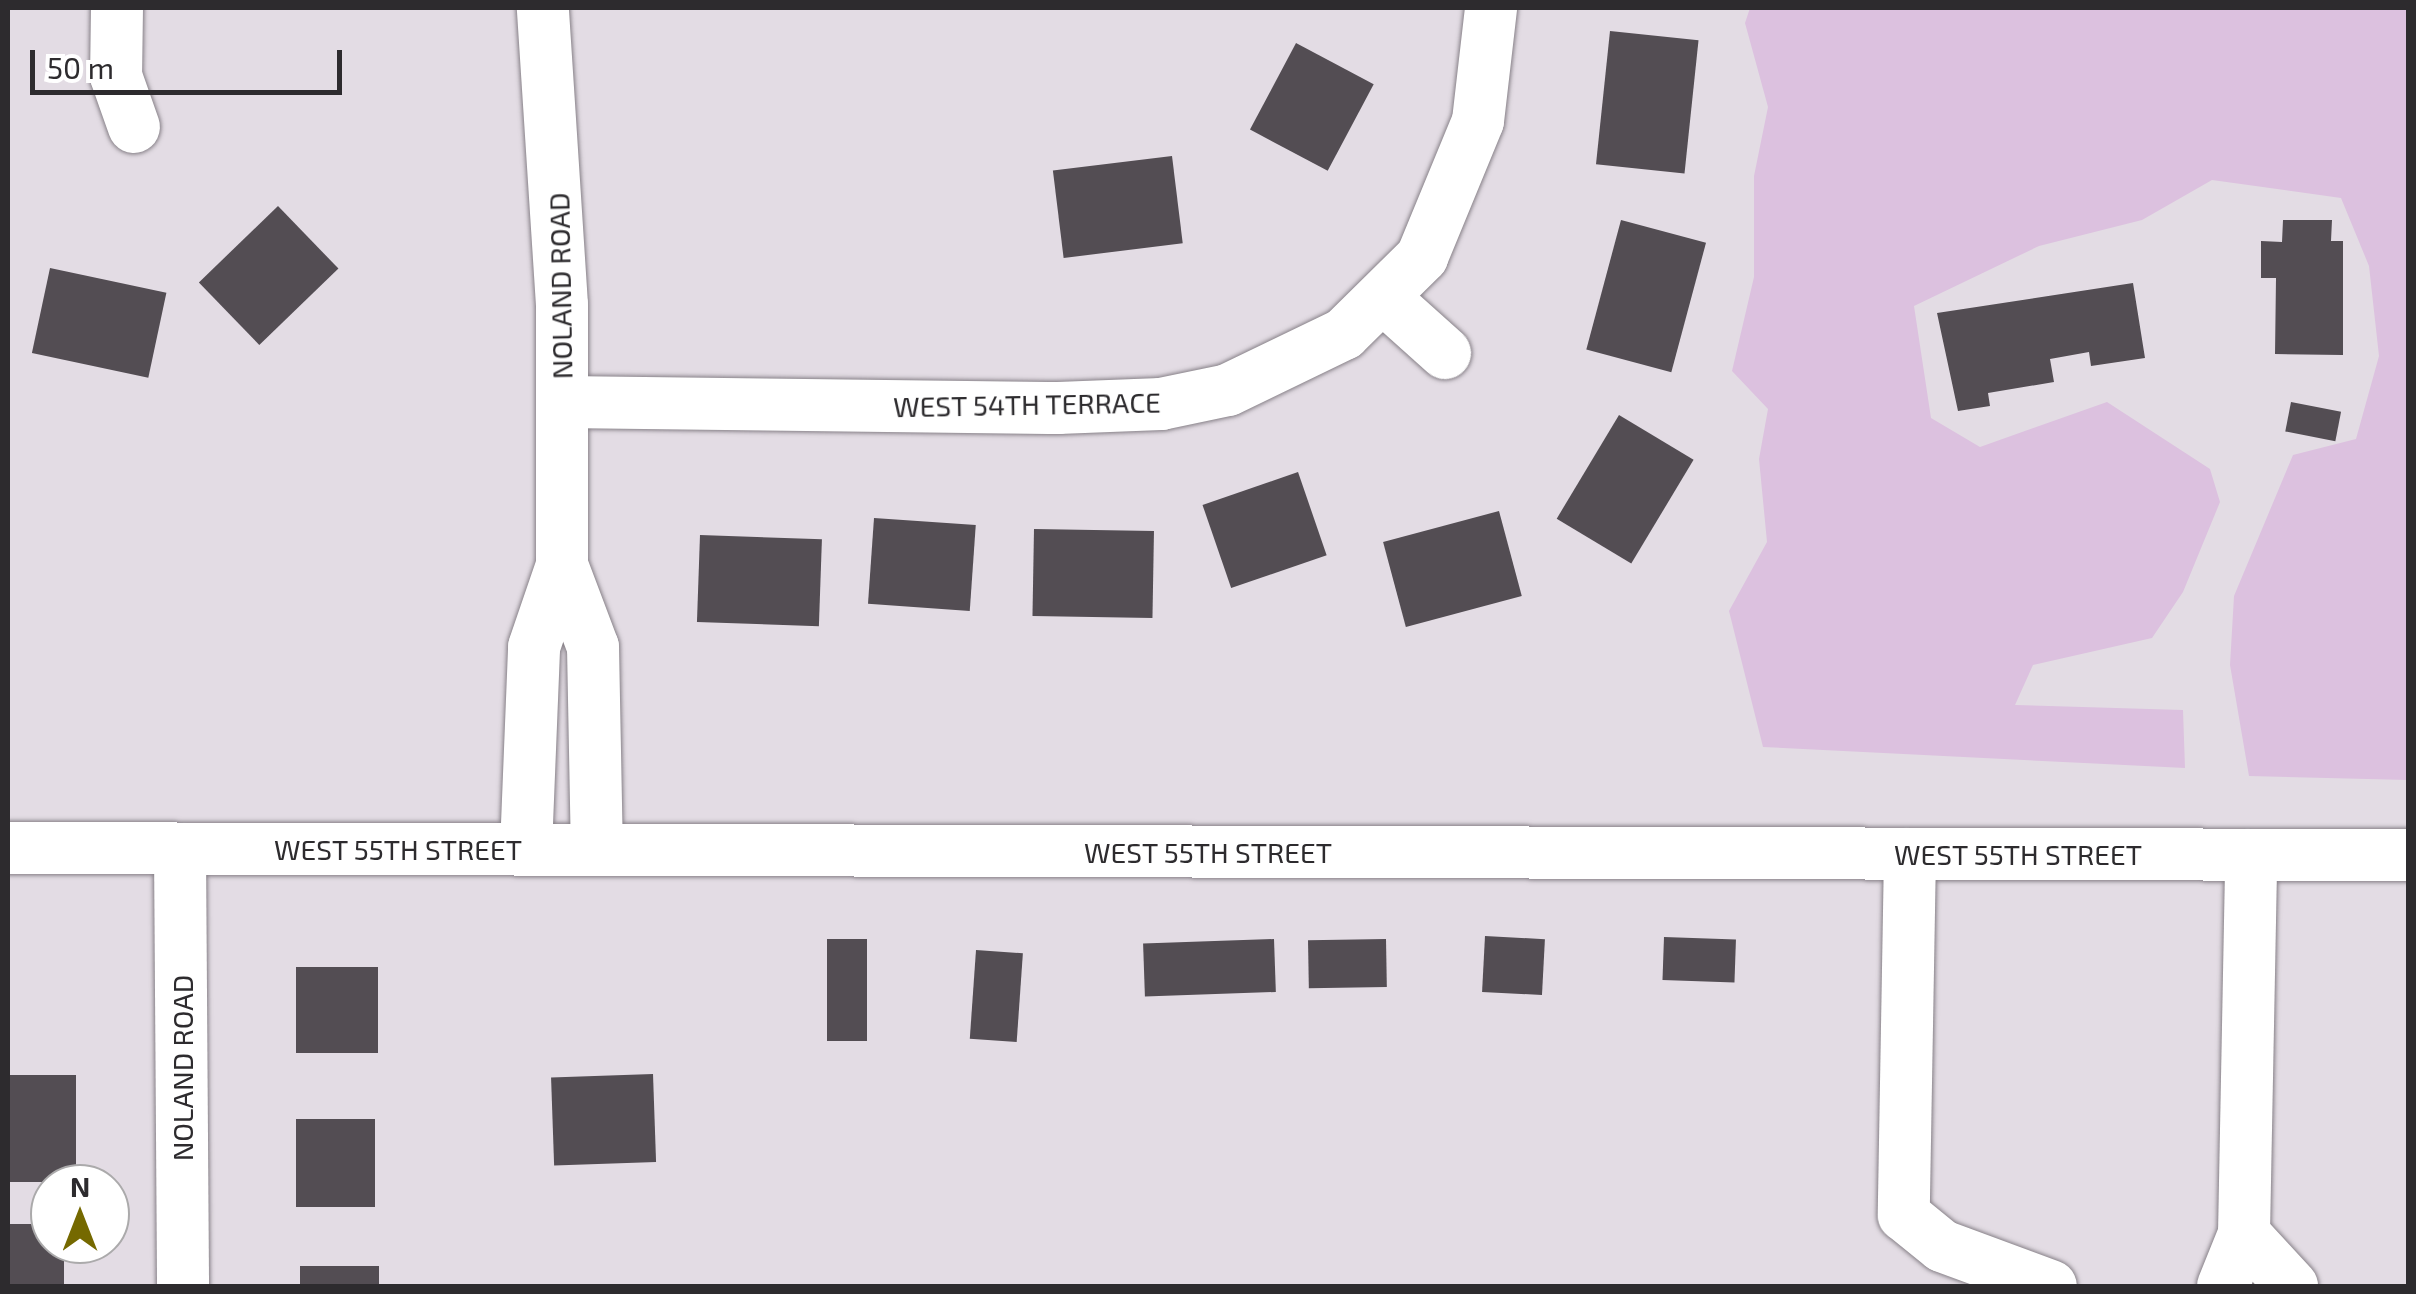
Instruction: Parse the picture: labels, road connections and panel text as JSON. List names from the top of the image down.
{
  "streets": {
    "street": ["NOLAND ROAD", "WEST 54TH TERRACE", "WEST 55TH STREET"]
  },
  "crossings": [
    ["NOLAND ROAD", "WEST 54TH TERRACE"],
    ["NOLAND ROAD", "WEST 55TH STREET"]
  ],
  "scale_bar": "50 m",
  "north": "top"
}
